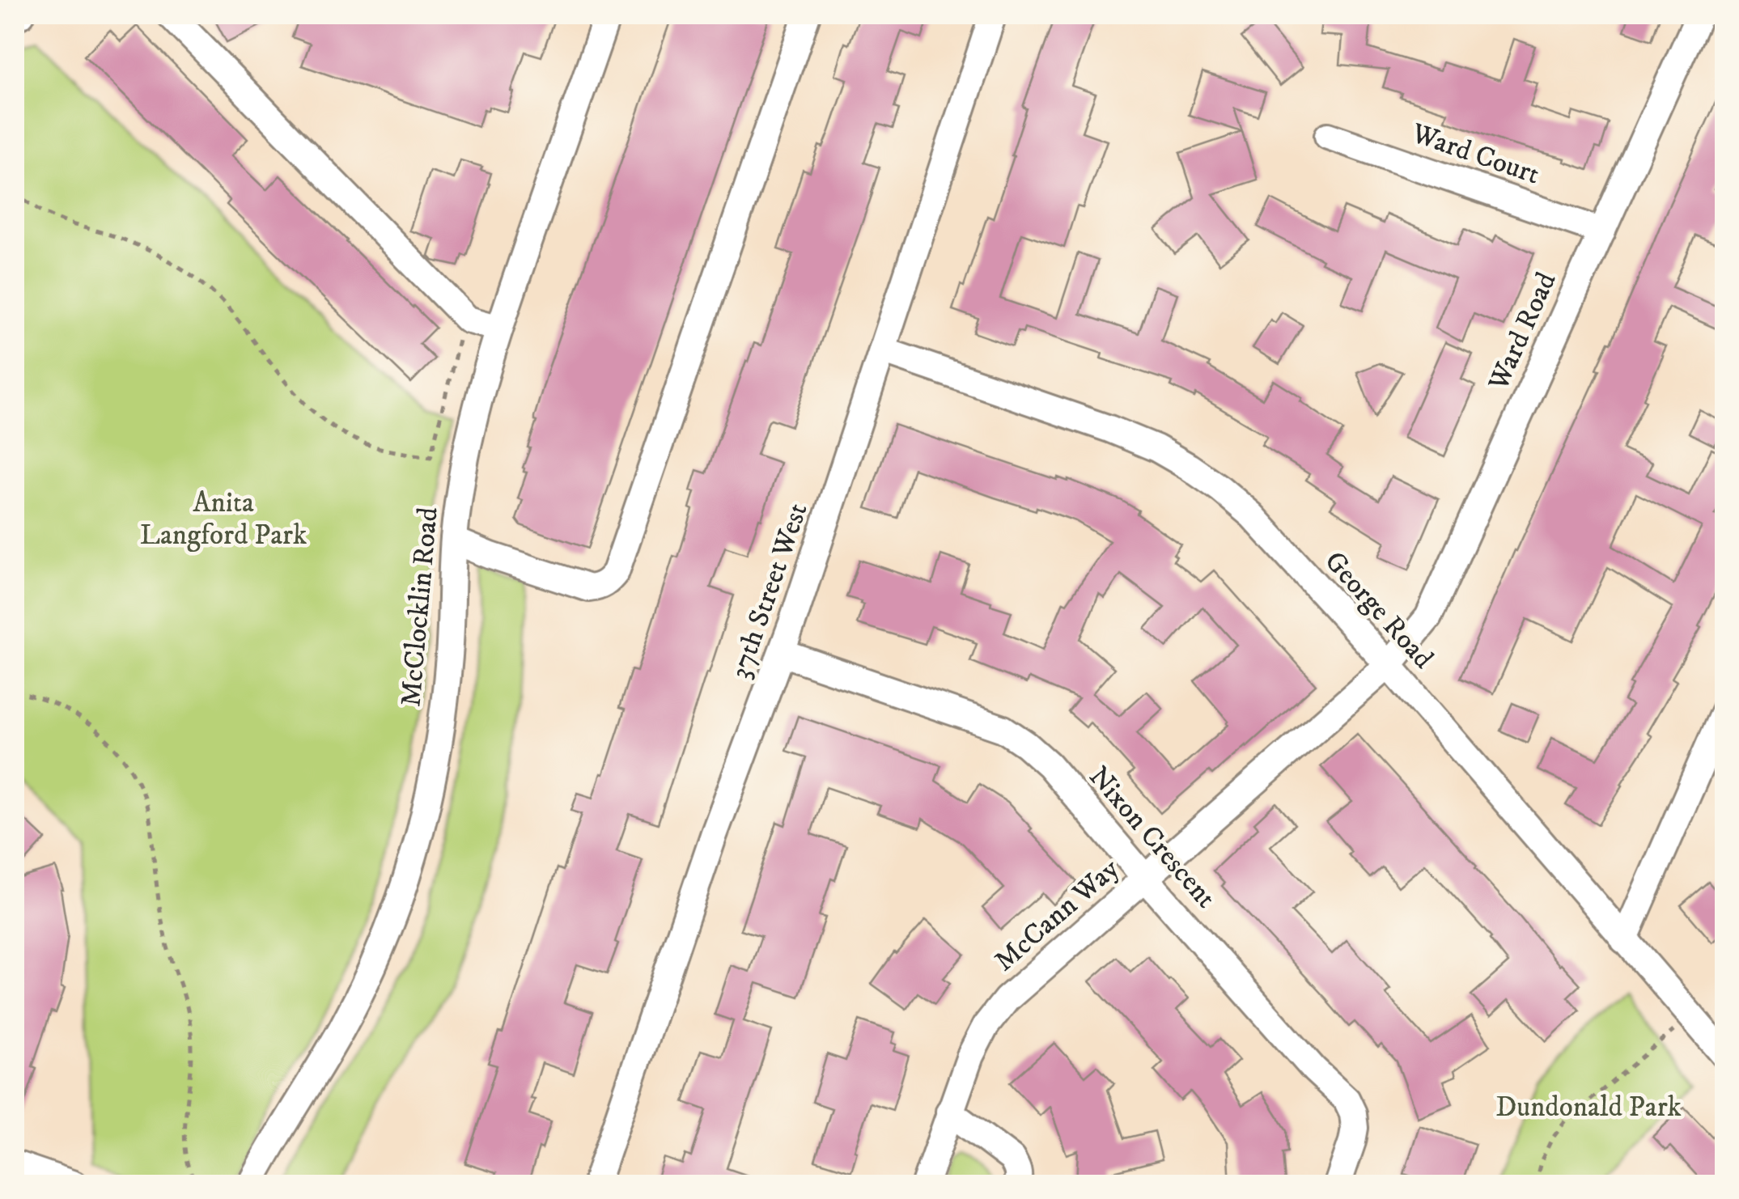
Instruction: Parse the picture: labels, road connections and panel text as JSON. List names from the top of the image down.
{
  "streets": {
    "street": [
      "Ward Court",
      "Ward Road",
      "37th Street West",
      "McClocklin Road",
      "George Road",
      "Nixon Crescent",
      "McCann Way"
    ]
  },
  "crossings": [
    ["Ward Court", "Ward Road"],
    ["Ward Road", "George Road"],
    ["Ward Road", "McCann Way"],
    ["37th Street West", "George Road"],
    ["37th Street West", "Nixon Crescent"],
    ["George Road", "McCann Way"],
    ["Nixon Crescent", "McCann Way"]
  ],
  "parks": ["Anita Langford Park", "Dundonald Park"]
}
